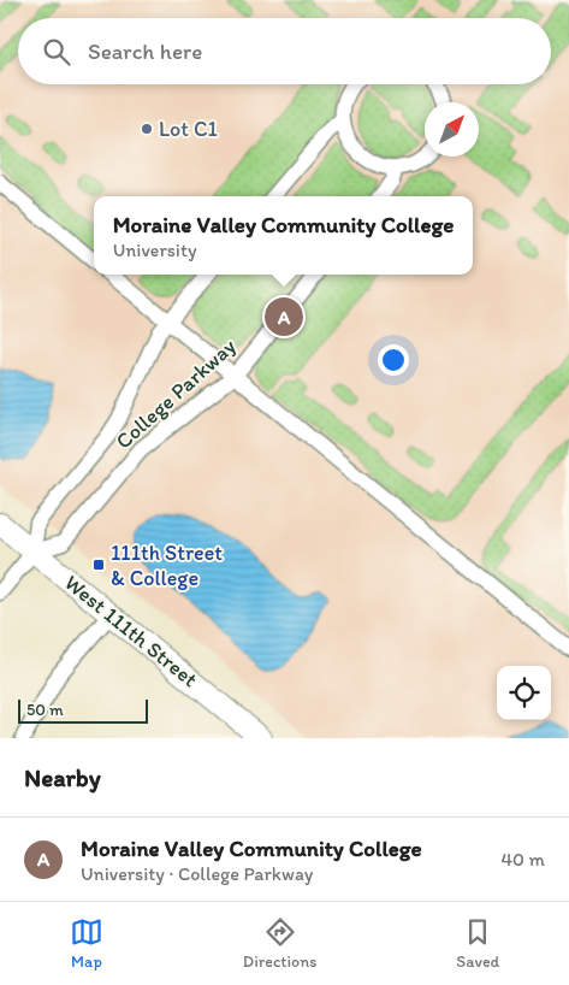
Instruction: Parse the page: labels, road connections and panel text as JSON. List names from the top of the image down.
{
  "streets": {
    "main road": ["West 111th Street"],
    "street": ["College Parkway"]
  },
  "crossings": [
    ["College Parkway", "West 111th Street"]
  ],
  "places": {
    "other": ["Lot C1"],
    "transit": ["111th Street & College"]
  },
  "scale_bar": "50 m",
  "north": "top right",
  "page": {
    "search": "Search here",
    "popup": ["Moraine Valley Community College", "University"],
    "pins": "A",
    "scale": "50 m",
    "heading": "Nearby",
    "list": [
      {
        "mark": "A",
        "name": "Moraine Valley Community College",
        "note": "University · College Parkway",
        "value": "40 m"
      }
    ],
    "nav": ["Map", "Directions", "Saved"]
  }
}
